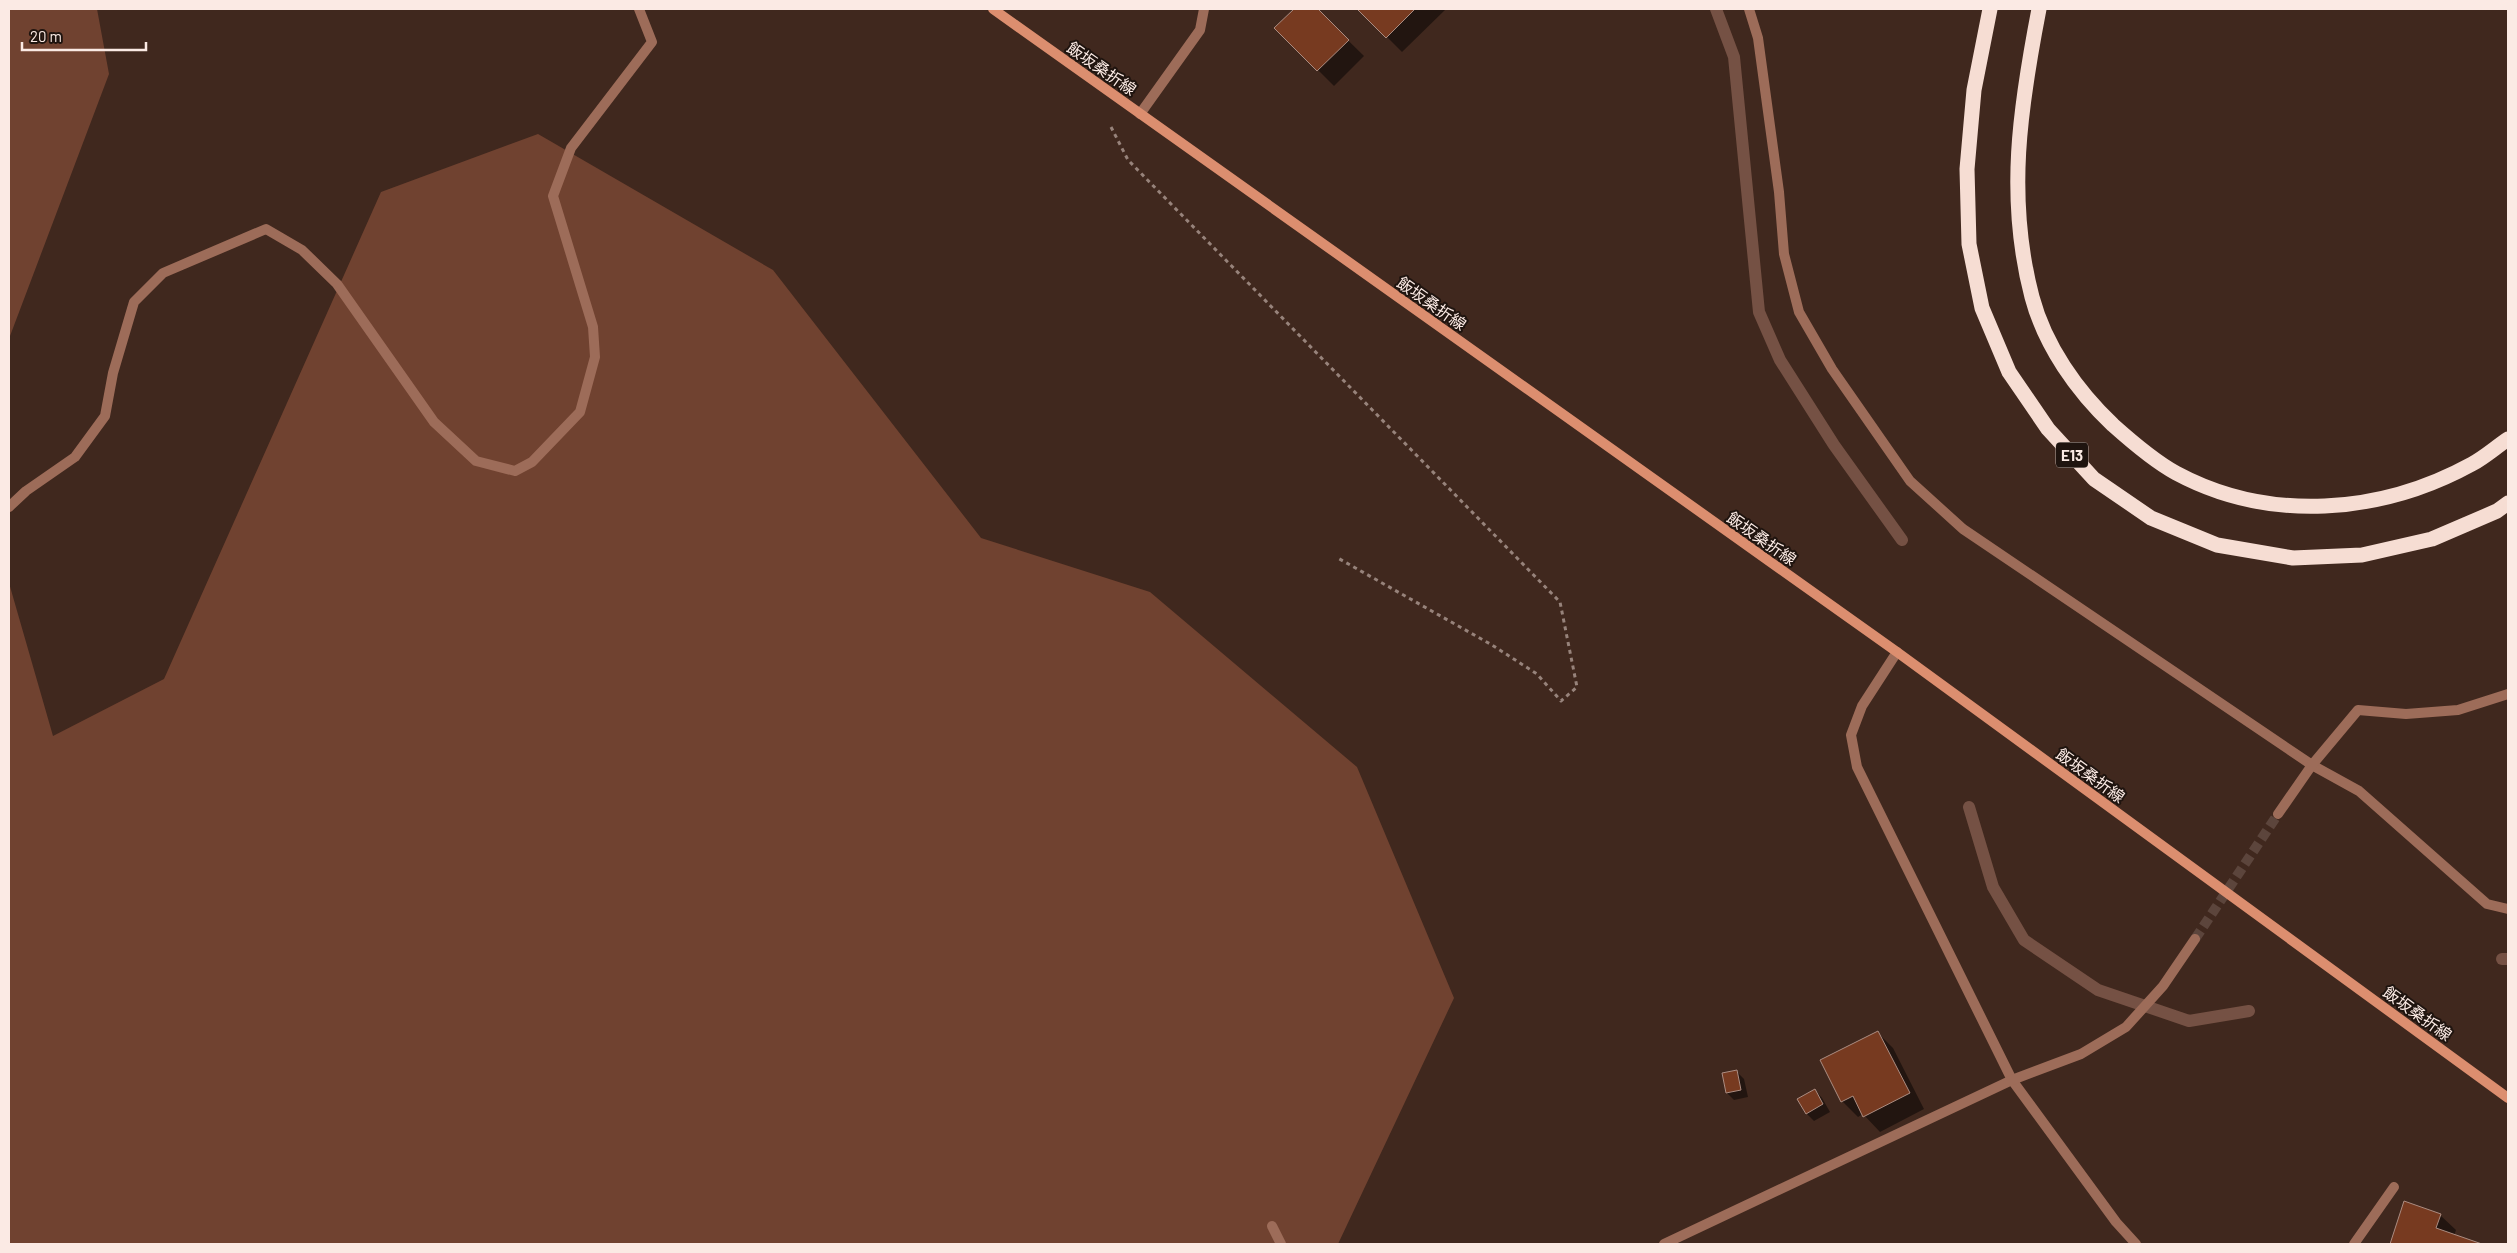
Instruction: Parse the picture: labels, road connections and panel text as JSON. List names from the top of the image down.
{
  "streets": {
    "highway": ["E13"],
    "main road": ["飯坂桑折線"]
  },
  "scale_bar": "20 m"
}
